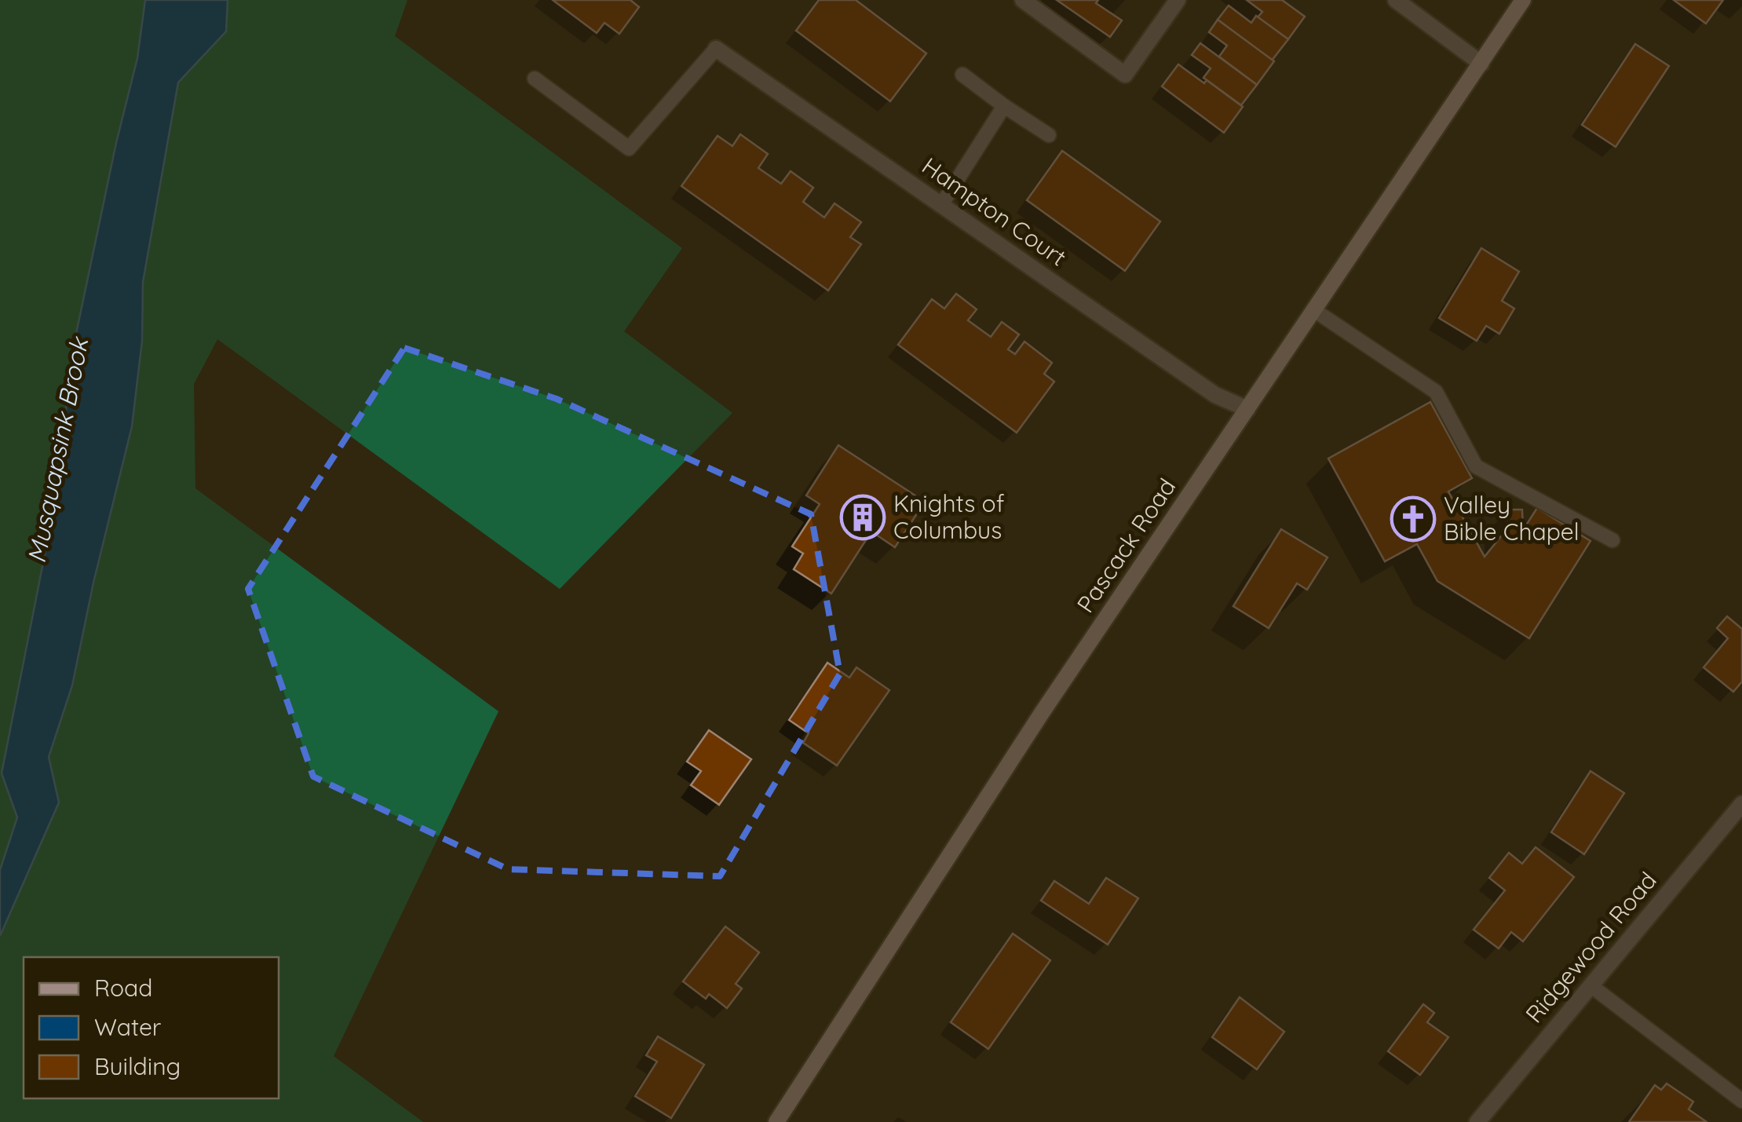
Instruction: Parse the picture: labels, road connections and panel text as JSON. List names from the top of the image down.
{
  "streets": {
    "main road": ["Pascack Road"],
    "street": ["Hampton Court", "Ridgewood Road"]
  },
  "crossings": [
    ["Hampton Court", "Pascack Road"]
  ],
  "water": ["Musquapsink Brook"],
  "places": {
    "building": ["Knights of Columbus"],
    "church": ["Valley Bible Chapel"]
  },
  "legend": ["Road", "Water", "Building"]
}
